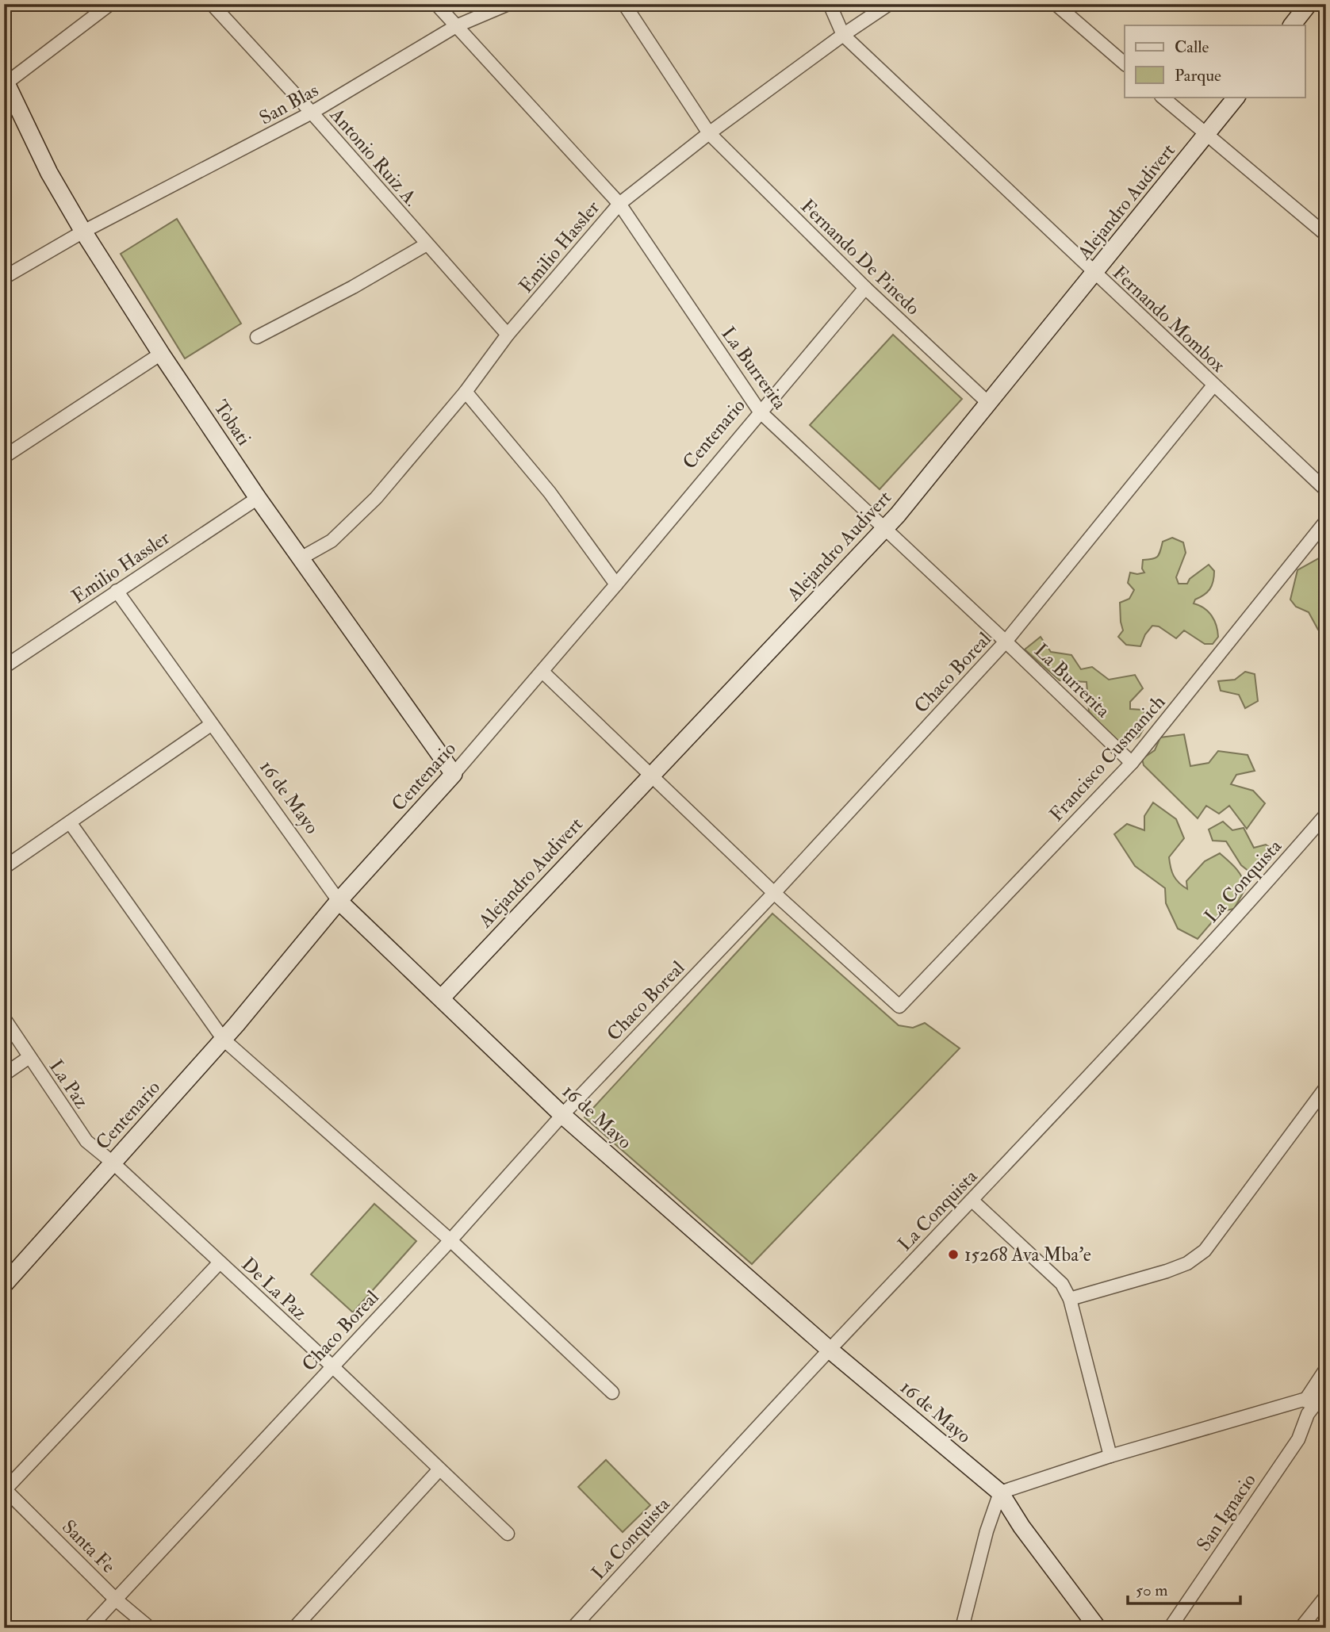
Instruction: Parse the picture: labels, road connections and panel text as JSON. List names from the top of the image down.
{
  "streets": {
    "street": [
      "San Blas",
      "Antonio Ruiz A.",
      "Alejandro Audivert",
      "Emilio Hassler",
      "Fernando De Pinedo",
      "Fernando Mombox",
      "La Burrerita",
      "Tobati",
      "Centenario",
      "Chaco Boreal",
      "Francisco Cusmanich",
      "16 de Mayo",
      "La Conquista",
      "La Paz",
      "De La Paz",
      "San Ignacio",
      "Santa Fe"
    ]
  },
  "crossings": [
    ["San Blas", "Antonio Ruiz A."],
    ["San Blas", "La Burrerita"],
    ["San Blas", "Tobati"],
    ["Antonio Ruiz A.", "Emilio Hassler"],
    ["Alejandro Audivert", "Fernando De Pinedo"],
    ["Alejandro Audivert", "Fernando Mombox"],
    ["Alejandro Audivert", "La Burrerita"],
    ["Alejandro Audivert", "16 de Mayo"],
    ["Emilio Hassler", "Fernando De Pinedo"],
    ["Emilio Hassler", "Fernando Mombox"],
    ["Emilio Hassler", "La Burrerita"],
    ["Emilio Hassler", "Tobati"],
    ["Emilio Hassler", "16 de Mayo"],
    ["Fernando De Pinedo", "Centenario"],
    ["Fernando Mombox", "Chaco Boreal"],
    ["La Burrerita", "Centenario"],
    ["La Burrerita", "Chaco Boreal"],
    ["La Burrerita", "Francisco Cusmanich"],
    ["Tobati", "Centenario"],
    ["Centenario", "16 de Mayo"],
    ["Centenario", "La Paz"],
    ["Centenario", "De La Paz"],
    ["Chaco Boreal", "Francisco Cusmanich"],
    ["Chaco Boreal", "16 de Mayo"],
    ["Chaco Boreal", "De La Paz"],
    ["Chaco Boreal", "Santa Fe"],
    ["16 de Mayo", "La Conquista"],
    ["La Paz", "De La Paz"]
  ],
  "places": ["15268 Ava Mba'e"],
  "legend": ["Calle", "Parque"],
  "scale_bar": "50 m"
}
